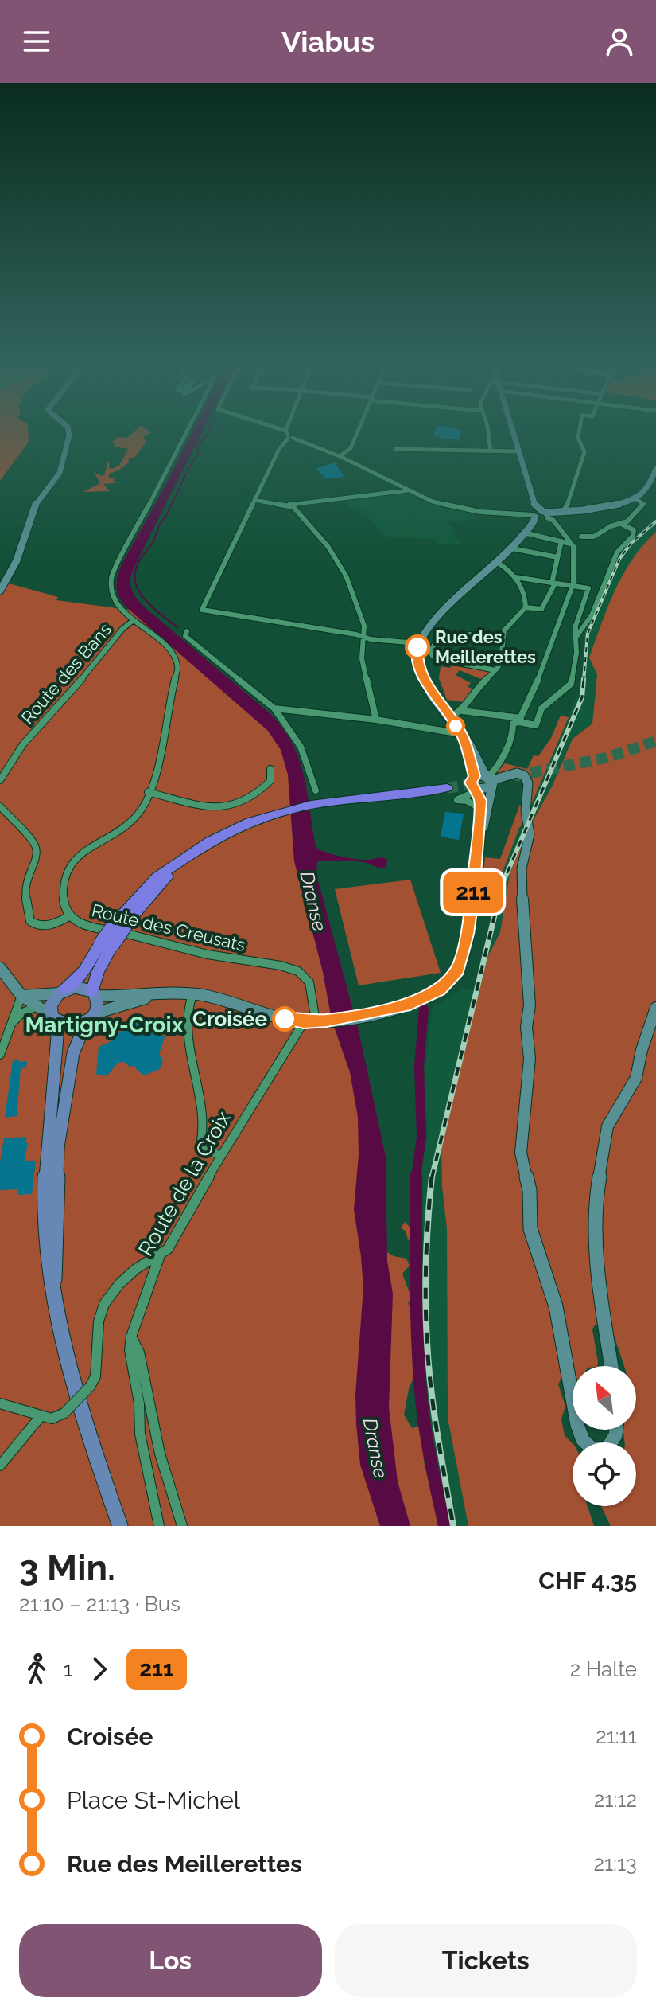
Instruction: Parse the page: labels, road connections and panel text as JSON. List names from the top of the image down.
{
  "streets": {
    "street": ["Route des Bans", "Route des Creusats", "Route de la Croix"]
  },
  "crossings": [
    ["Route des Bans", "Route des Creusats"]
  ],
  "districts": ["Martigny-Croix"],
  "water": ["Dranse"],
  "places": ["Rue des Meillerettes", "Croisée"],
  "lines": ["bus line 211"],
  "north": "top left",
  "page": {
    "header": "Viabus",
    "on_map": "211",
    "heading": ["3 Min.", "21:10 – 21:13 · Bus", "CHF 4.35"],
    "legs": ["1", "211", "2 Halte"],
    "list": [
      {
        "name": "Croisée",
        "value": "21:11"
      },
      {
        "name": "Place St-Michel",
        "value": "21:12"
      },
      {
        "name": "Rue des Meillerettes",
        "value": "21:13"
      }
    ],
    "buttons": ["Los", "Tickets"]
  }
}
